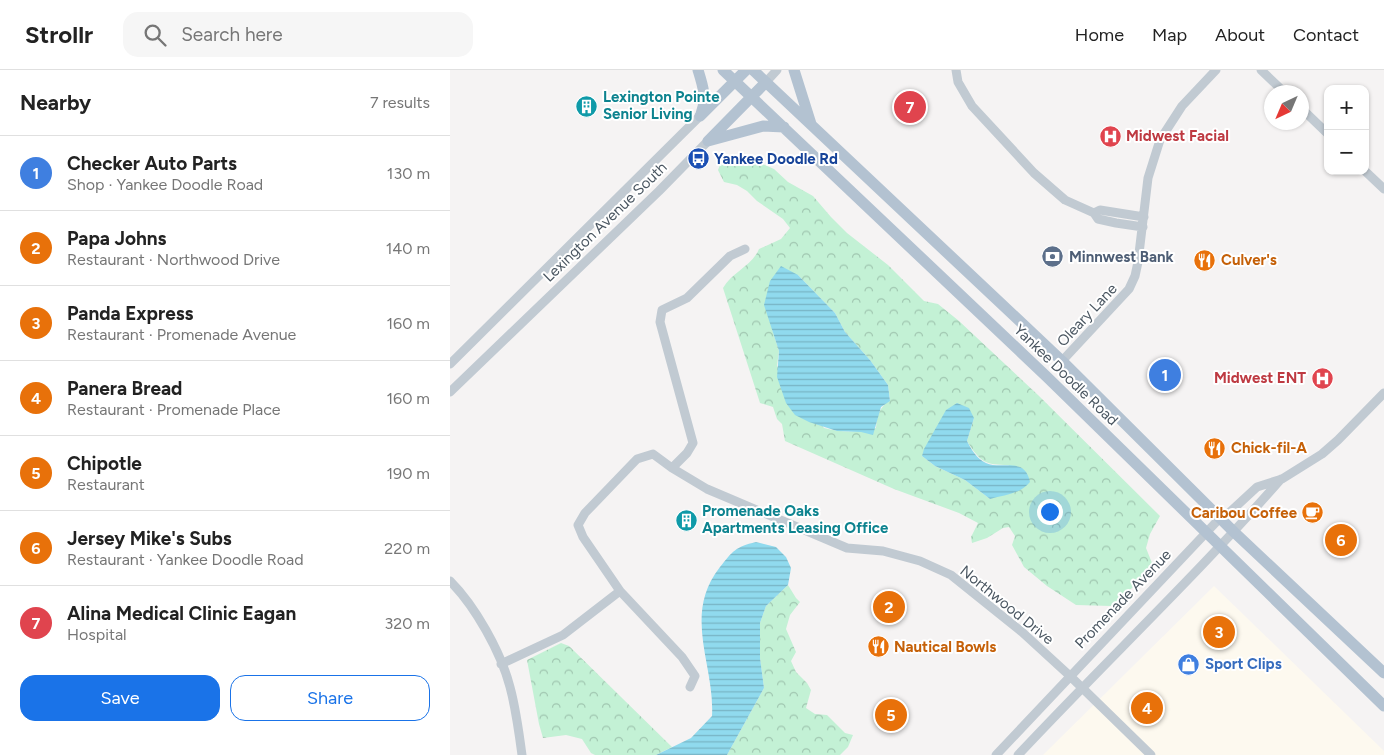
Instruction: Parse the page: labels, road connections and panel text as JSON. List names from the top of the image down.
{
  "streets": {
    "main road": ["Lexington Avenue South", "Yankee Doodle Road"],
    "street": ["Oleary Lane", "Promenade Avenue", "Northwood Drive"]
  },
  "crossings": [
    ["Lexington Avenue South", "Yankee Doodle Road"],
    ["Oleary Lane", "Yankee Doodle Road"],
    ["Yankee Doodle Road", "Promenade Avenue"],
    ["Promenade Avenue", "Northwood Drive"]
  ],
  "places": {
    "building": ["Lexington Pointe Senior Living", "Promenade Oaks Apartments Leasing Office"],
    "hospital": ["Midwest Facial", "Midwest ENT"],
    "bus stop": ["Yankee Doodle Rd"],
    "bank": ["Minnwest Bank"],
    "restaurant": ["Culver's", "Chick-fil-A", "Nautical Bowls"],
    "cafe": ["Caribou Coffee"],
    "shop": ["Sport Clips"]
  },
  "north": "bottom left",
  "page": {
    "header": "Strollr",
    "search": "Search here",
    "nav": [
      "Home",
      "Map",
      "About",
      "Contact"
    ],
    "heading": ["Nearby", "7 results"],
    "map_buttons": ["+", "−"],
    "pins": [
      "7",
      "1",
      "6",
      "2",
      "3",
      "4",
      "5"
    ],
    "list": [
      {
        "mark": "1",
        "name": "Checker Auto Parts",
        "note": "Shop · Yankee Doodle Road",
        "value": "130 m"
      },
      {
        "mark": "2",
        "name": "Papa Johns",
        "note": "Restaurant · Northwood Drive",
        "value": "140 m"
      },
      {
        "mark": "3",
        "name": "Panda Express",
        "note": "Restaurant · Promenade Avenue",
        "value": "160 m"
      },
      {
        "mark": "4",
        "name": "Panera Bread",
        "note": "Restaurant · Promenade Place",
        "value": "160 m"
      },
      {
        "mark": "5",
        "name": "Chipotle",
        "note": "Restaurant",
        "value": "190 m"
      },
      {
        "mark": "6",
        "name": "Jersey Mike's Subs",
        "note": "Restaurant · Yankee Doodle Road",
        "value": "220 m"
      },
      {
        "mark": "7",
        "name": "Alina Medical Clinic Eagan",
        "note": "Hospital",
        "value": "320 m"
      }
    ],
    "buttons": ["Save", "Share"]
  }
}
